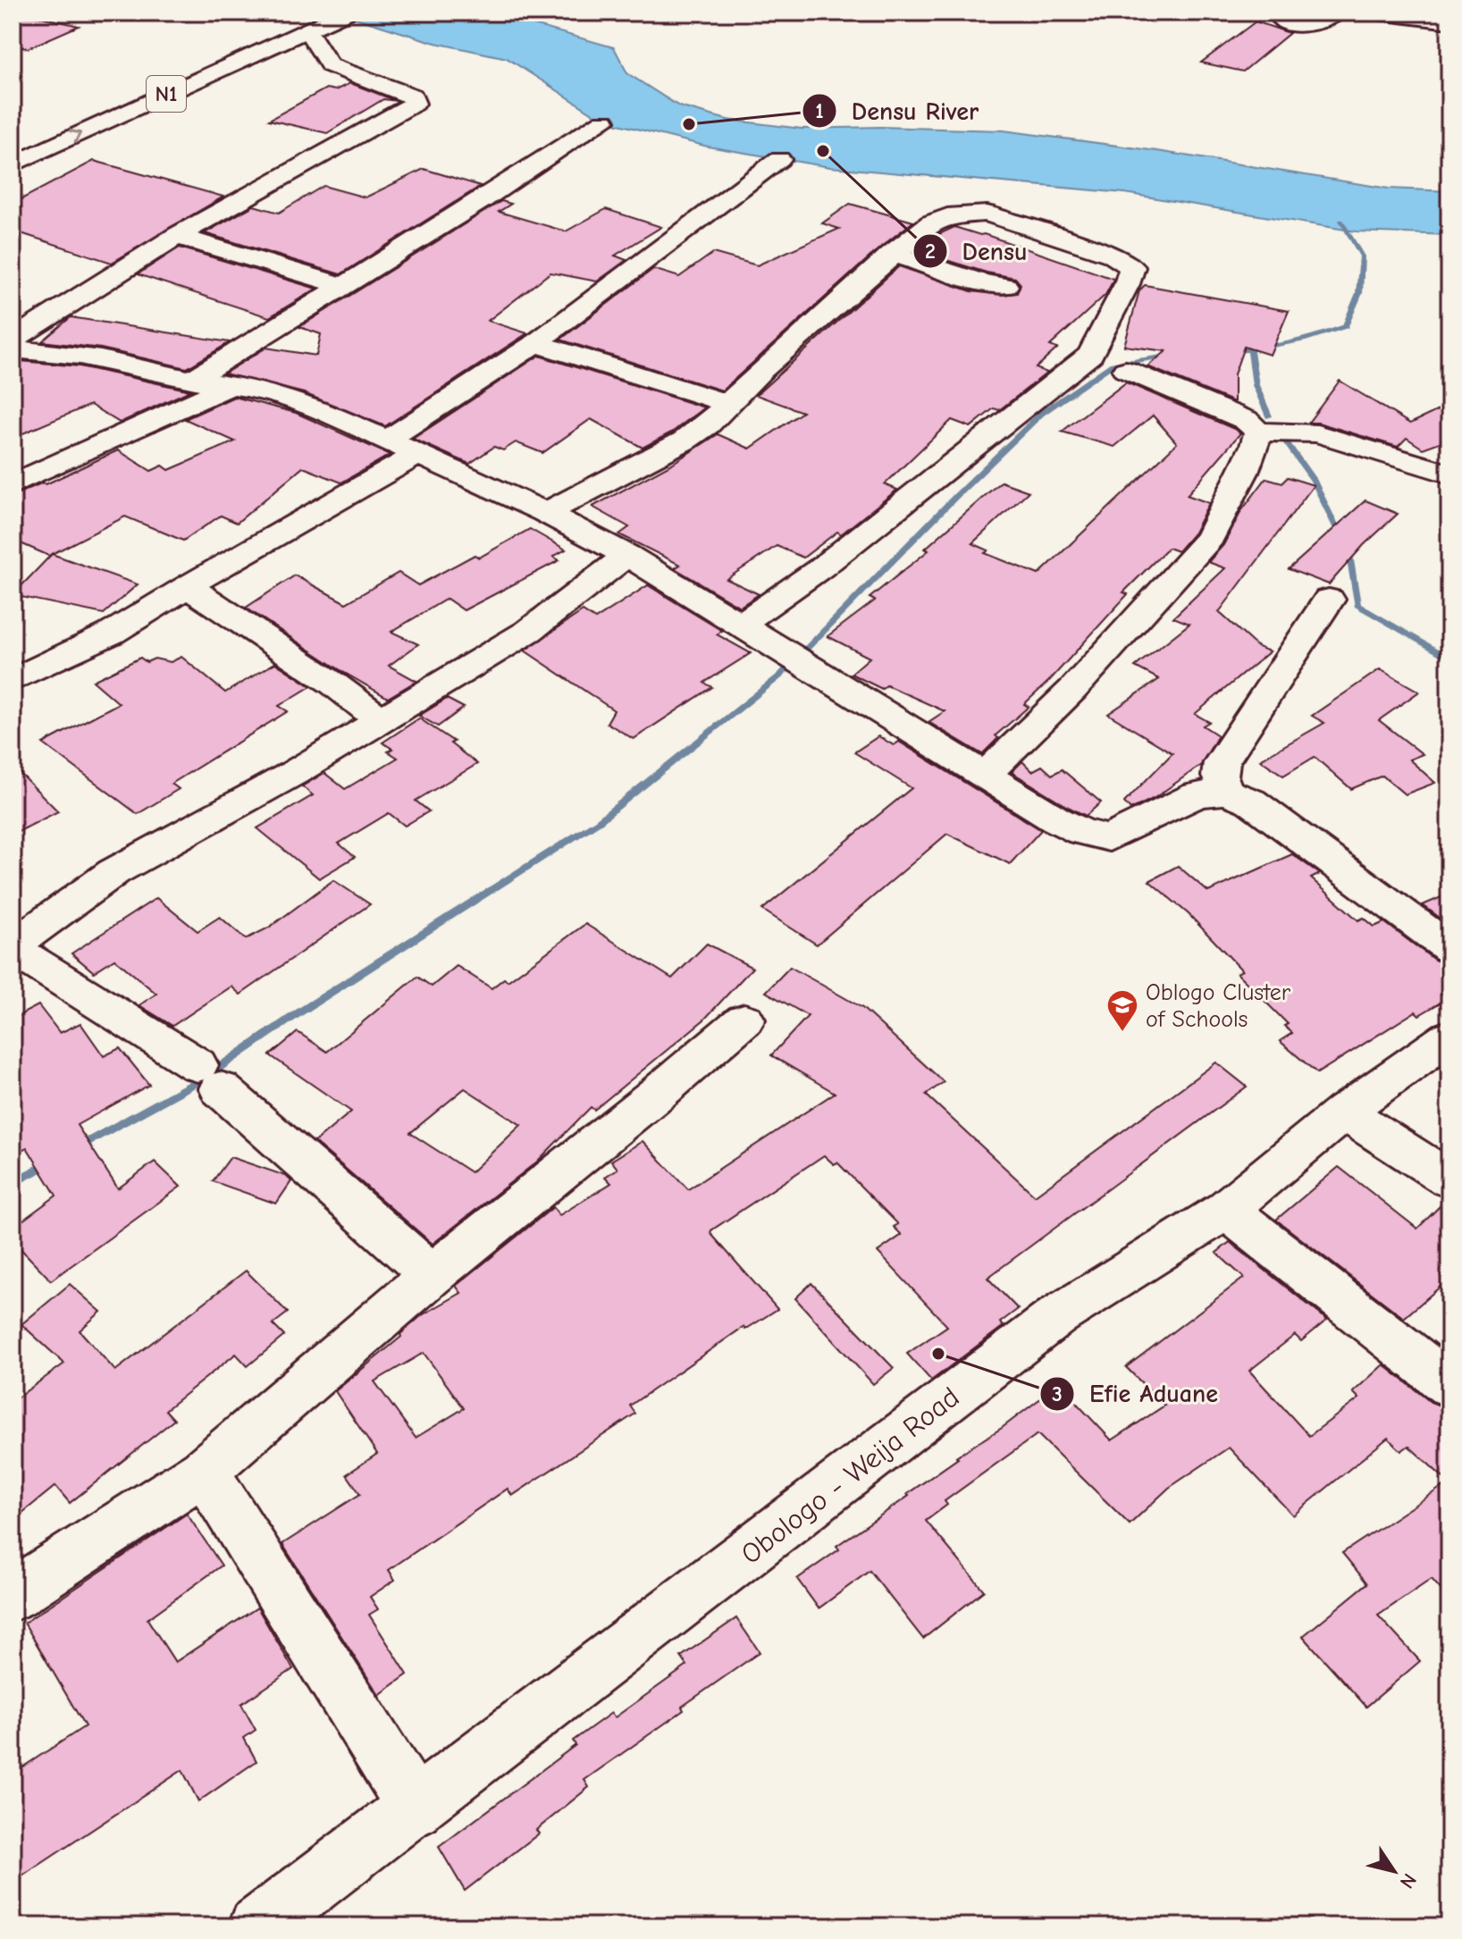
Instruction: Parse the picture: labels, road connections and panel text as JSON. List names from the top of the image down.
{
  "streets": {
    "main road": ["N1", "Obologo - Weija Road"]
  },
  "places": {
    "other": ["Densu River", "Densu", "Efie Aduane"],
    "school or university": ["Oblogo Cluster of Schools"]
  },
  "north": "bottom right"
}
